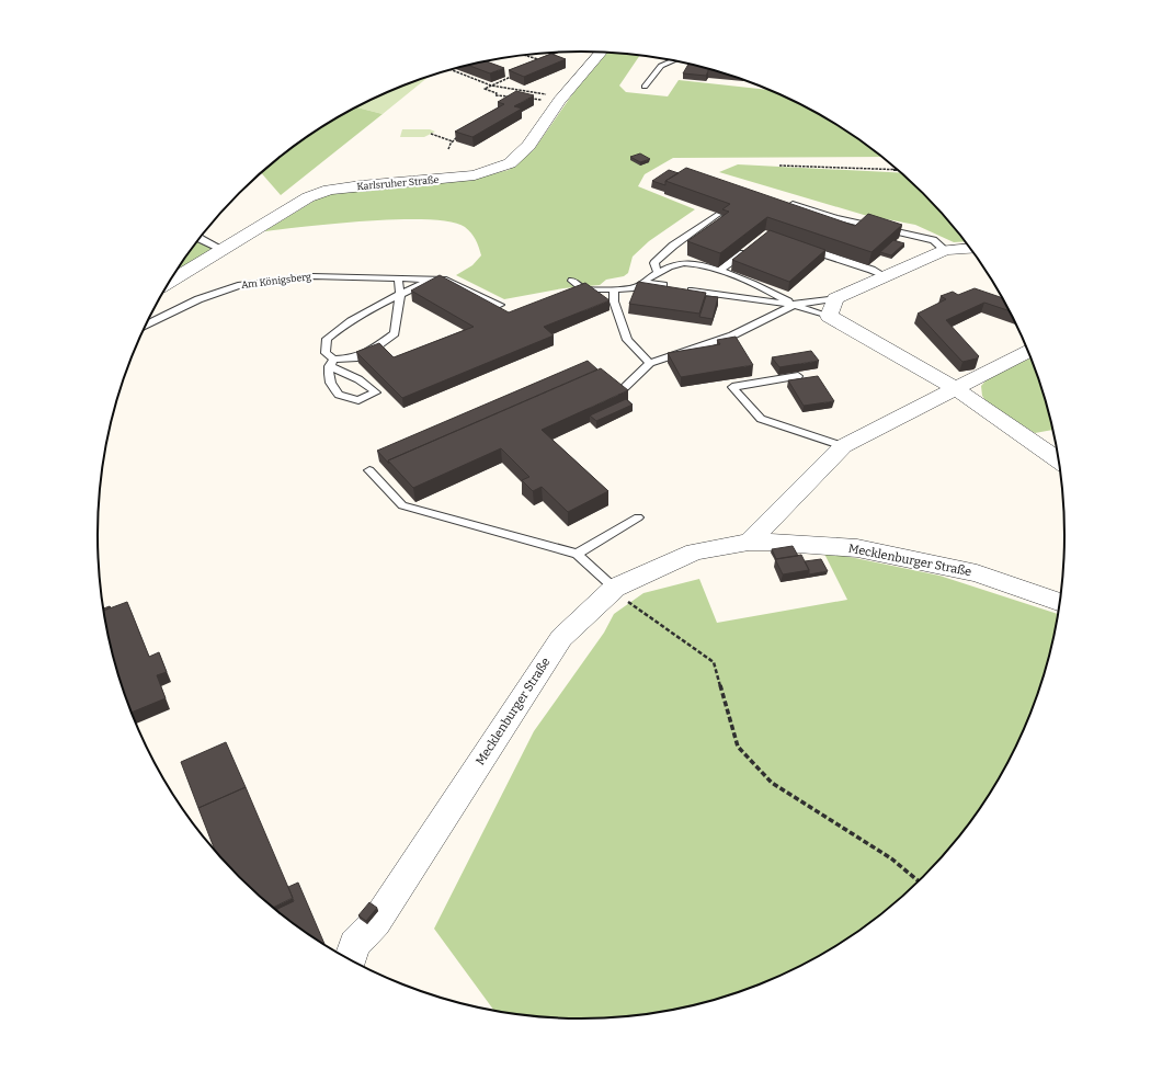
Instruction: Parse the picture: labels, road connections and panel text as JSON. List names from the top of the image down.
{
  "streets": {
    "street": ["Karlsruher Straße", "Mecklenburger Straße"],
    "lane": ["Am Königsberg"]
  }
}
